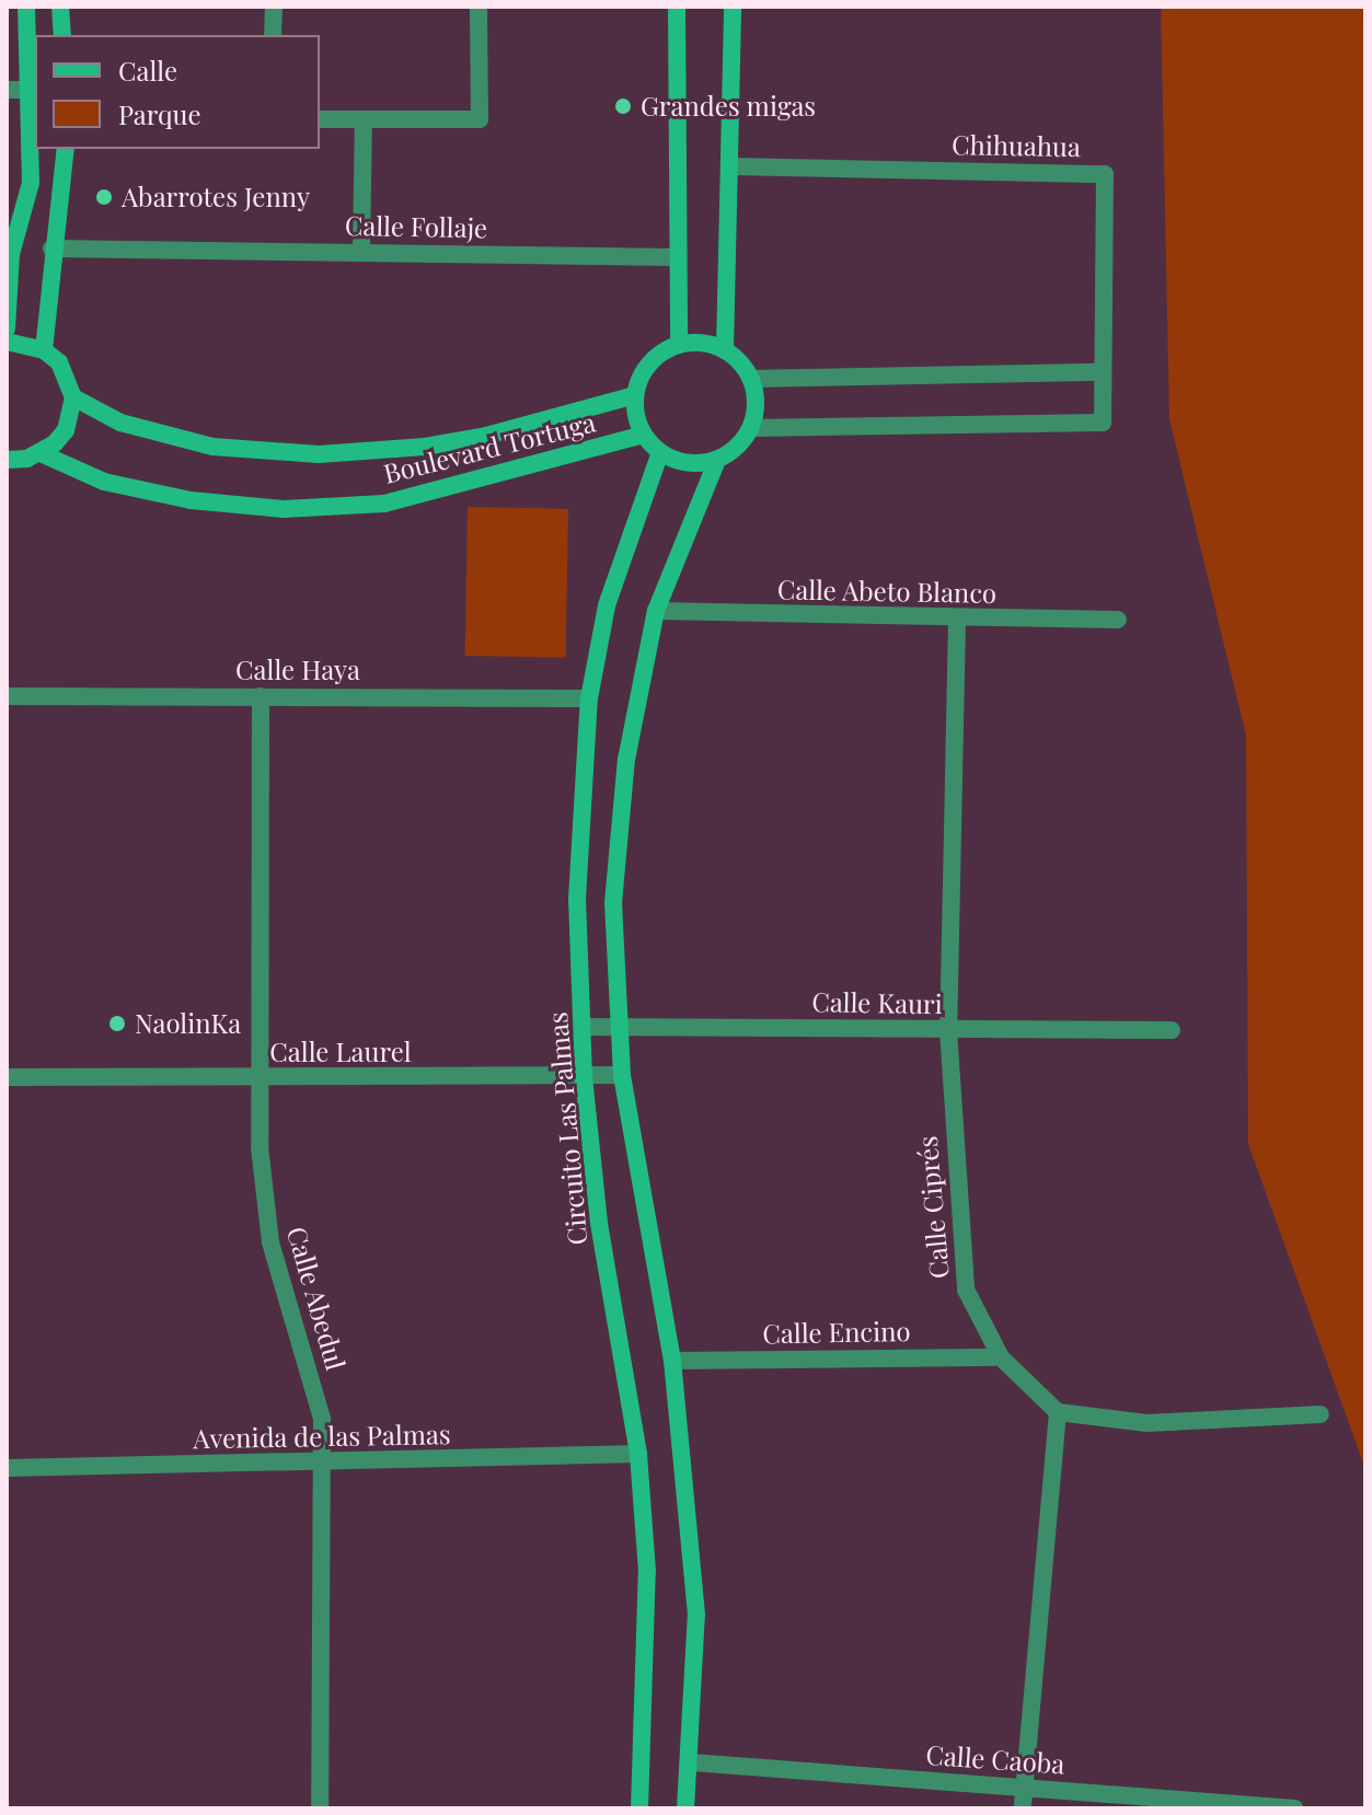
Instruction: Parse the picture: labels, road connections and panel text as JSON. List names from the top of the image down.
{
  "streets": {
    "street": [
      "Chihuahua",
      "Calle Follaje",
      "Boulevard Tortuga",
      "Calle Abeto Blanco",
      "Calle Haya",
      "Calle Kauri",
      "Calle Laurel",
      "Circuito Las Palmas",
      "Calle Ciprés",
      "Calle Abedul",
      "Calle Encino",
      "Avenida de las Palmas",
      "Calle Caoba"
    ]
  },
  "crossings": [
    ["Chihuahua", "Boulevard Tortuga"],
    ["Chihuahua", "Circuito Las Palmas"],
    ["Boulevard Tortuga", "Circuito Las Palmas"],
    ["Calle Abeto Blanco", "Calle Ciprés"],
    ["Calle Haya", "Circuito Las Palmas"],
    ["Calle Haya", "Calle Abedul"],
    ["Calle Kauri", "Circuito Las Palmas"],
    ["Calle Kauri", "Calle Ciprés"],
    ["Calle Laurel", "Circuito Las Palmas"],
    ["Calle Laurel", "Calle Abedul"],
    ["Circuito Las Palmas", "Avenida de las Palmas"],
    ["Calle Ciprés", "Calle Encino"],
    ["Calle Abedul", "Avenida de las Palmas"]
  ],
  "places": ["Grandes migas", "Abarrotes Jenny", "NaolinKa"],
  "legend": ["Calle", "Parque"]
}
